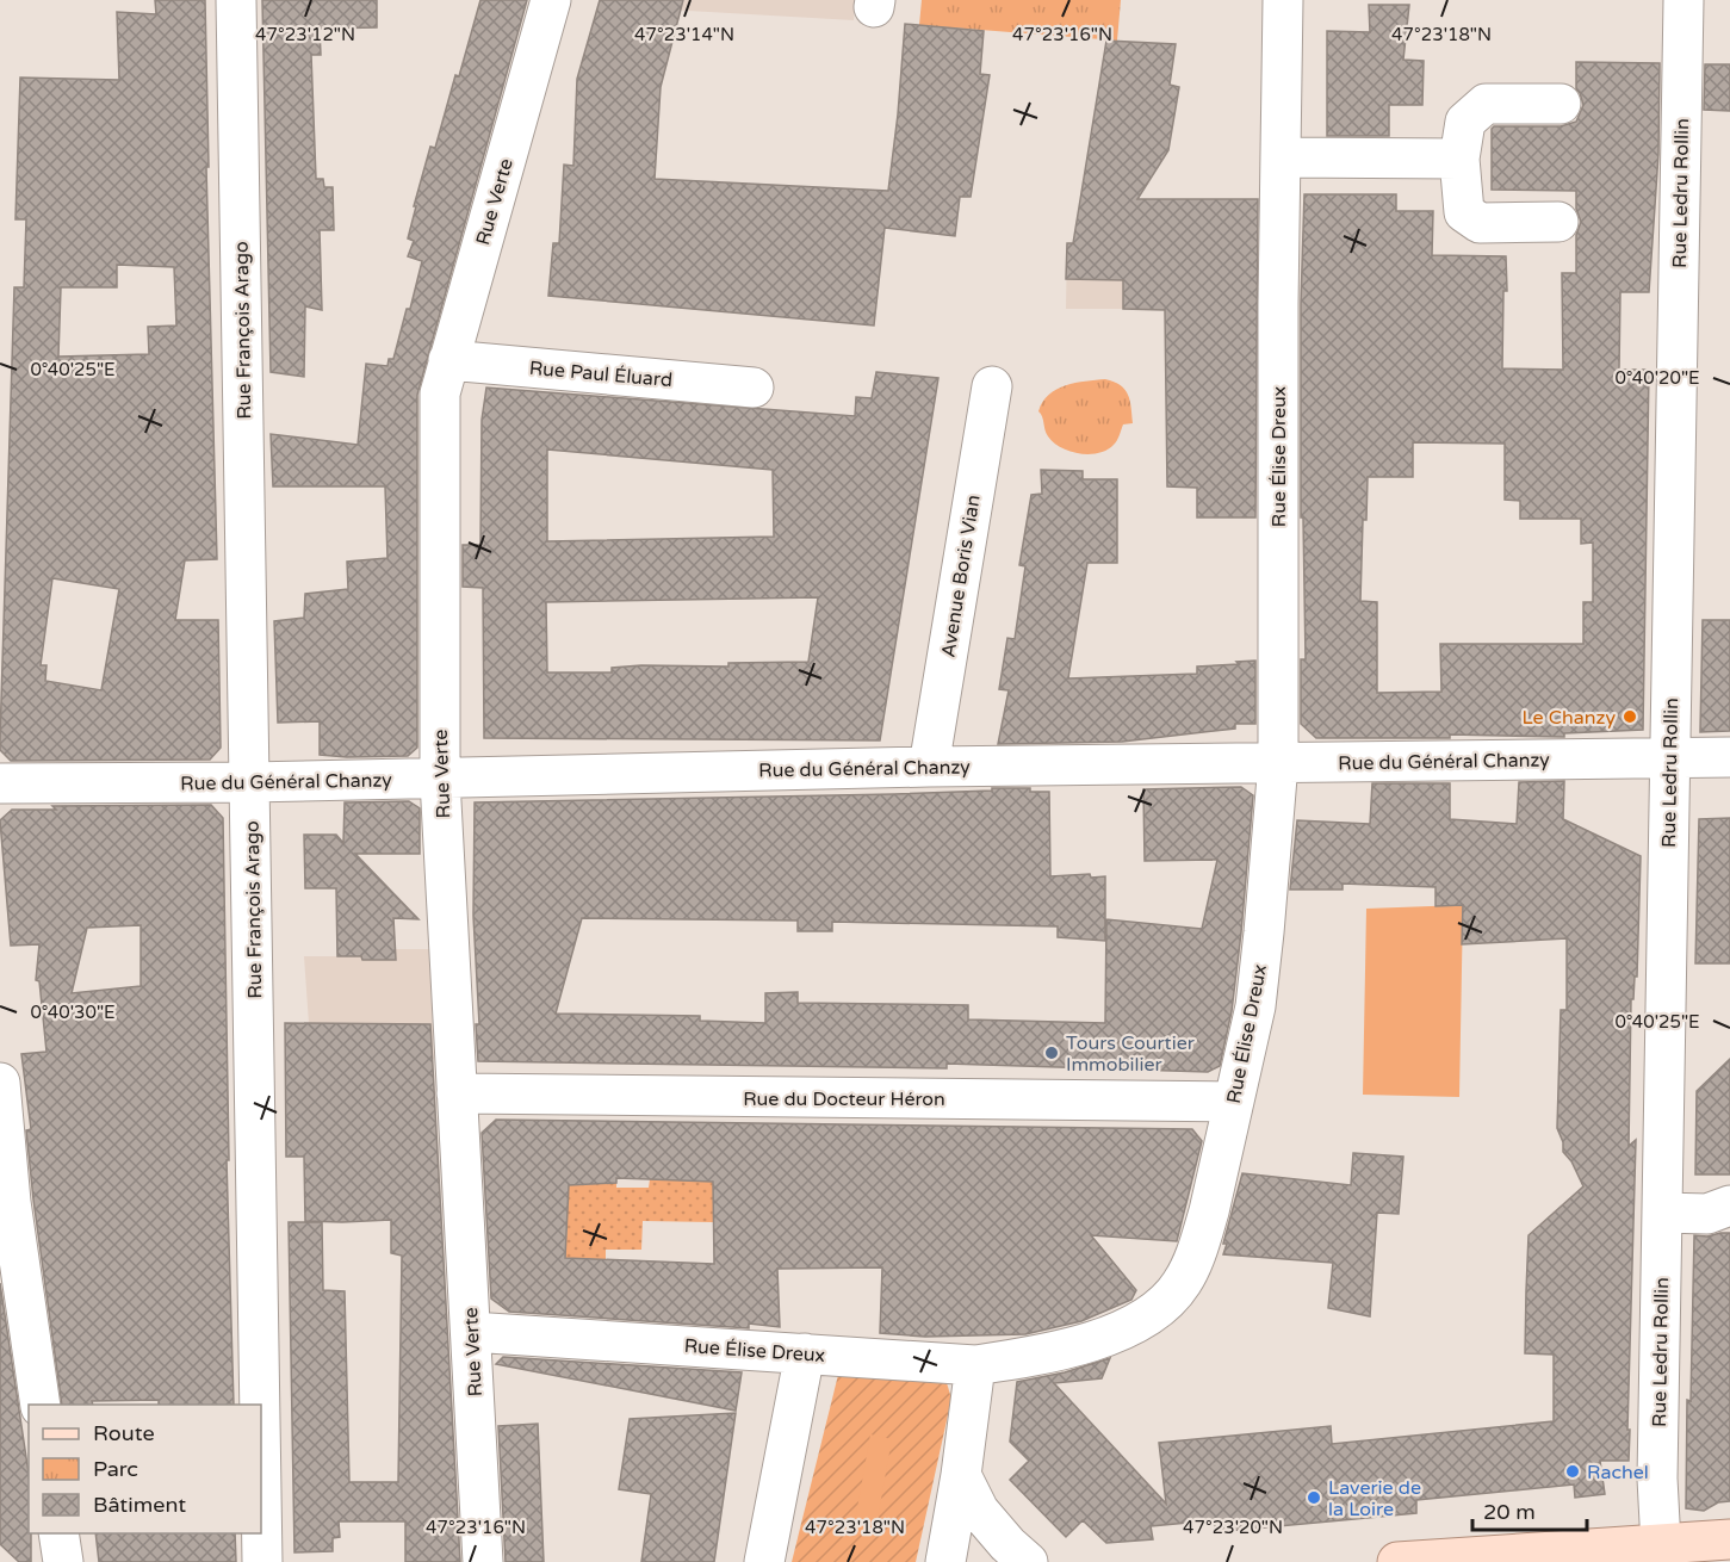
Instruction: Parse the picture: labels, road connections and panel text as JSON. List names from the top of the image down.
{
  "streets": {
    "street": [
      "Rue Ledru Rollin",
      "Rue Verte",
      "Rue François Arago",
      "Rue Paul Éluard",
      "Rue Élise Dreux",
      "Avenue Boris Vian",
      "Rue du Général Chanzy",
      "Rue du Docteur Héron"
    ]
  },
  "crossings": [
    ["Rue Ledru Rollin", "Rue du Général Chanzy"],
    ["Rue Verte", "Rue Paul Éluard"],
    ["Rue Verte", "Rue Élise Dreux"],
    ["Rue Verte", "Rue du Général Chanzy"],
    ["Rue Verte", "Rue du Docteur Héron"],
    ["Rue François Arago", "Rue du Général Chanzy"],
    ["Rue Élise Dreux", "Rue du Général Chanzy"],
    ["Rue Élise Dreux", "Rue du Docteur Héron"],
    ["Avenue Boris Vian", "Rue du Général Chanzy"]
  ],
  "places": [
    "Le Chanzy",
    "Tours Courtier Immobilier",
    "Rachel",
    "Laverie de la Loire"
  ],
  "legend": ["Route", "Parc", "Bâtiment"],
  "scale_bar": "20 m",
  "coordinates": [
    "47°23'14\"N",
    "47°23'12\"N",
    "47°23'16\"N",
    "47°23'18\"N",
    "0°40'25\"E",
    "0°40'20\"E",
    "0°40'30\"E",
    "47°23'20\"N"
  ]
}
